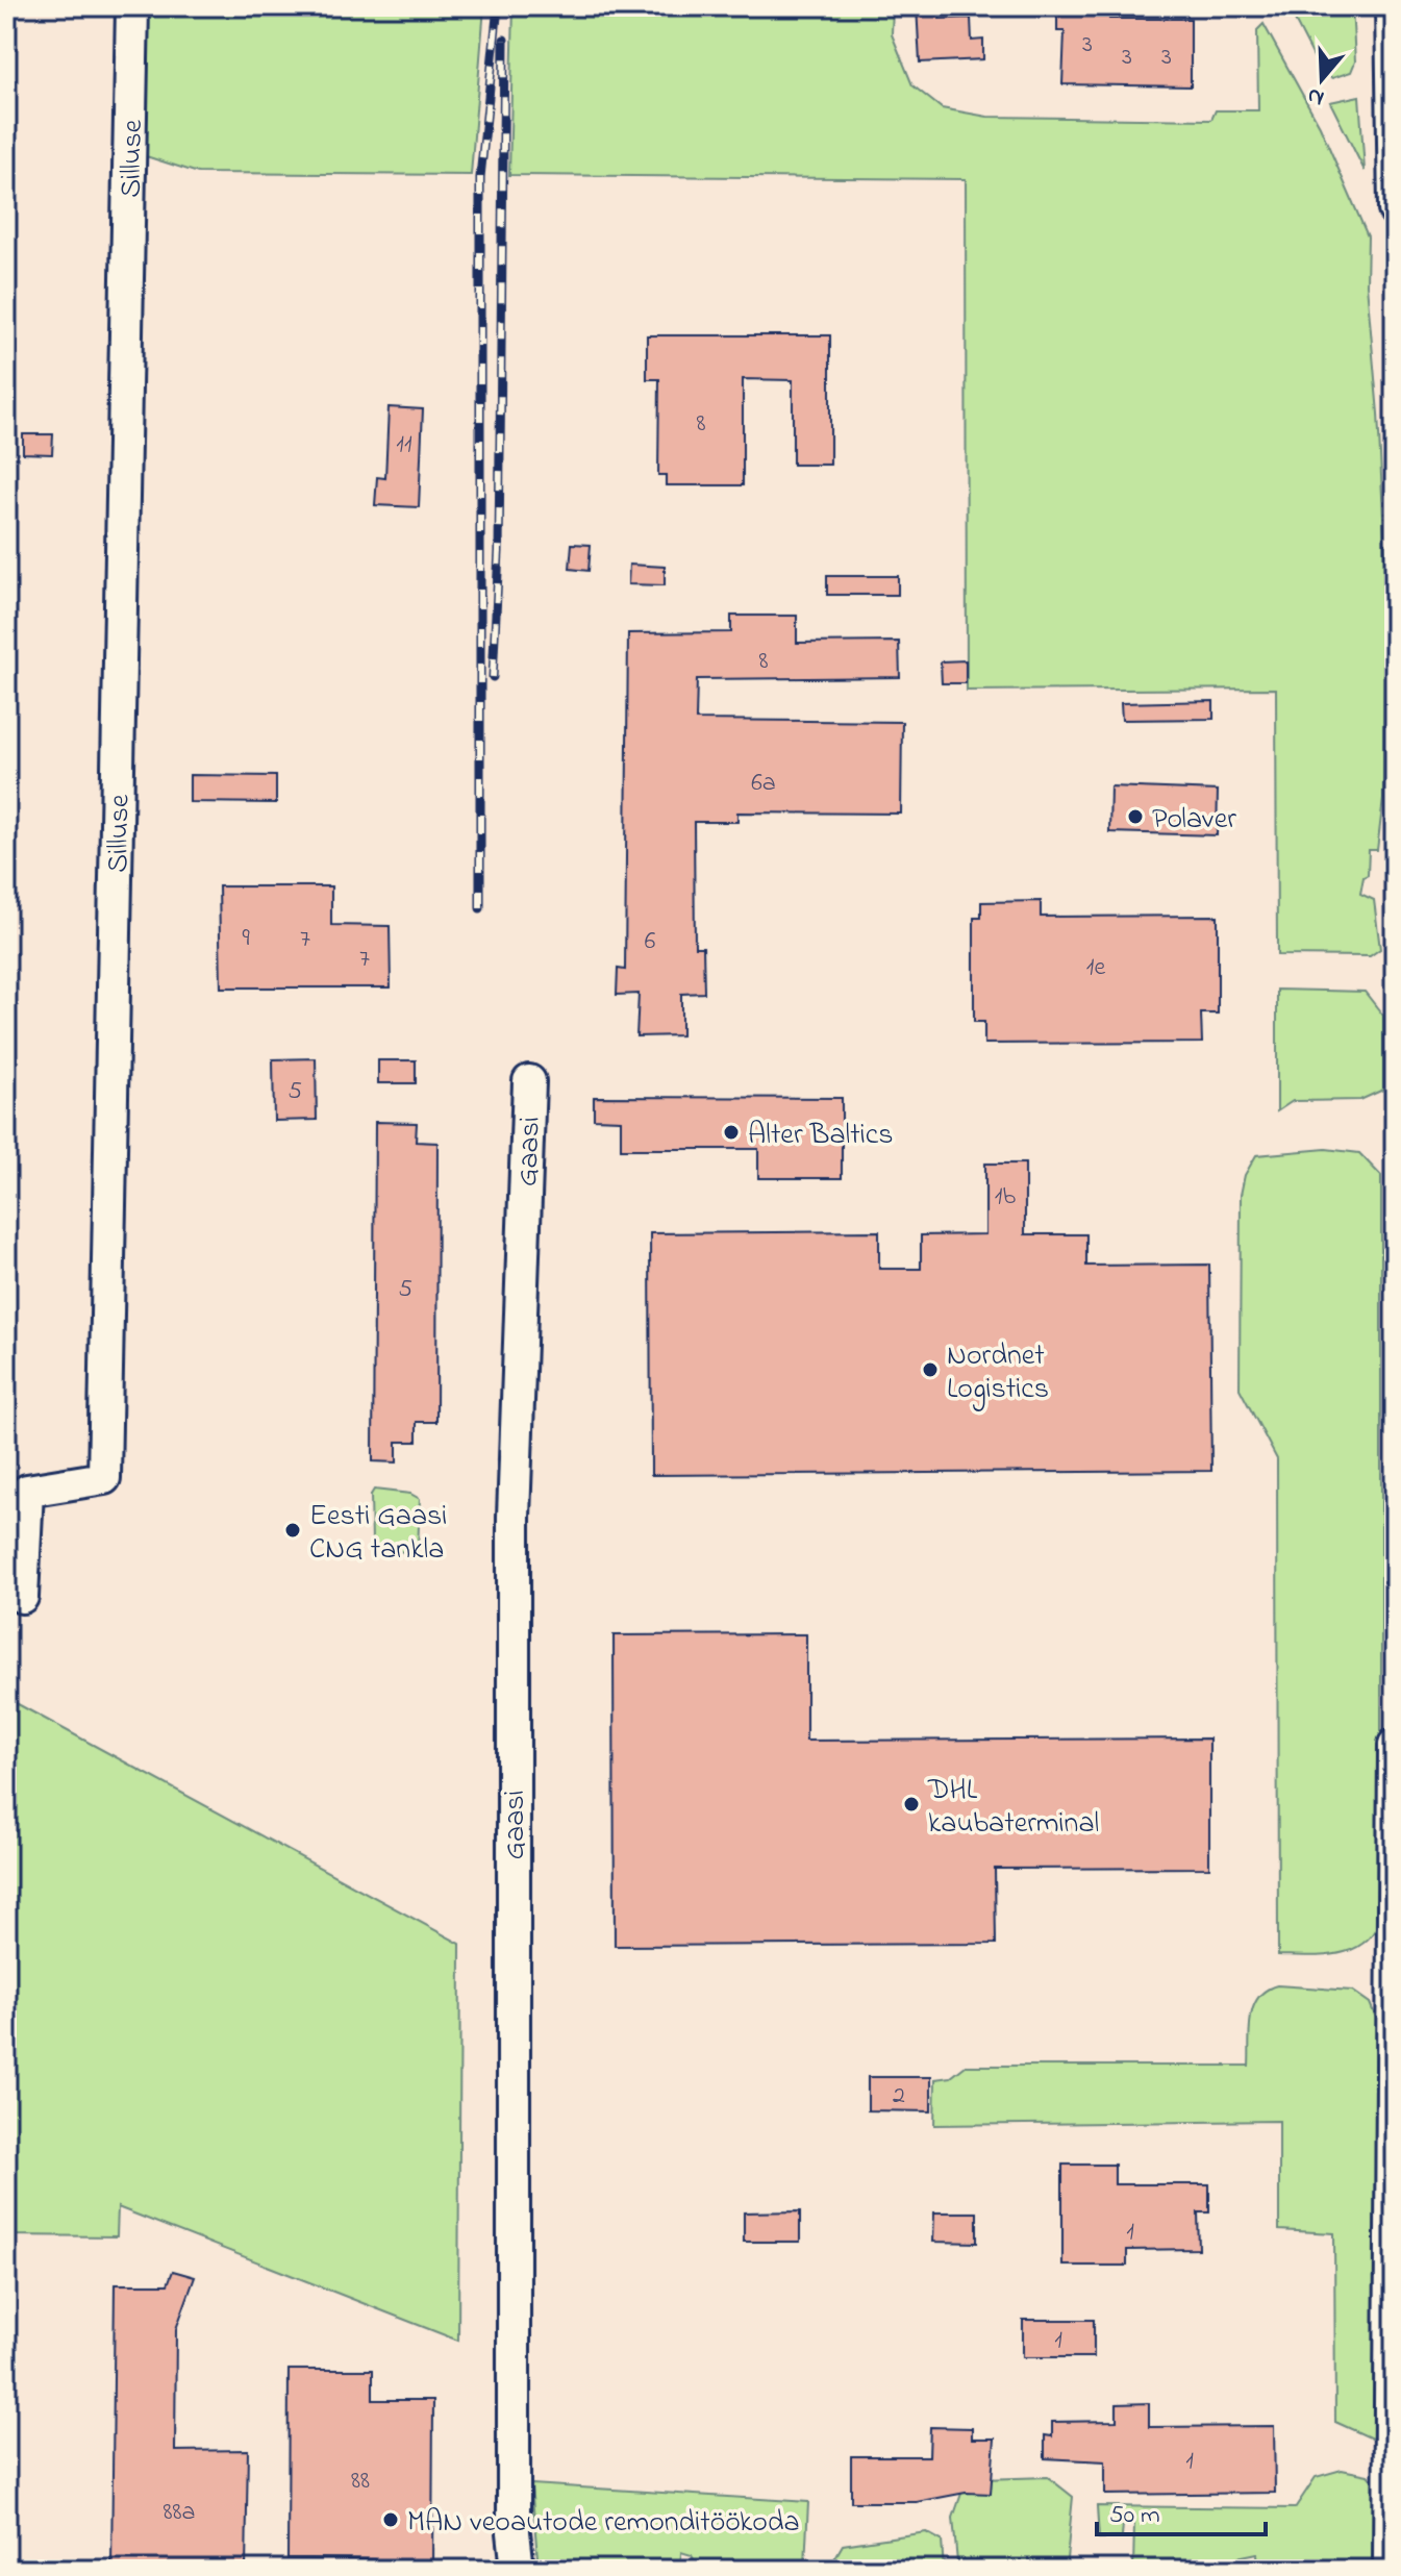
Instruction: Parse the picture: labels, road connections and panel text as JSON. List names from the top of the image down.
{
  "streets": {
    "street": ["Silluse", "Gaasi"]
  },
  "places": [
    "Polaver",
    "Alter Baltics",
    "Nordnet Logistics",
    "Eesti Gaasi CNG tankla",
    "DHL kaubaterminal",
    "MAN veoautode remonditöökoda"
  ],
  "house_numbers": [
    "3",
    "3",
    "3",
    "8",
    "11",
    "8",
    "6a",
    "9",
    "7",
    "6",
    "7",
    "1e",
    "5",
    "1b",
    "5",
    "2",
    "1",
    "1",
    "1",
    "88",
    "88a"
  ],
  "scale_bar": "50 m",
  "north": "bottom"
}
